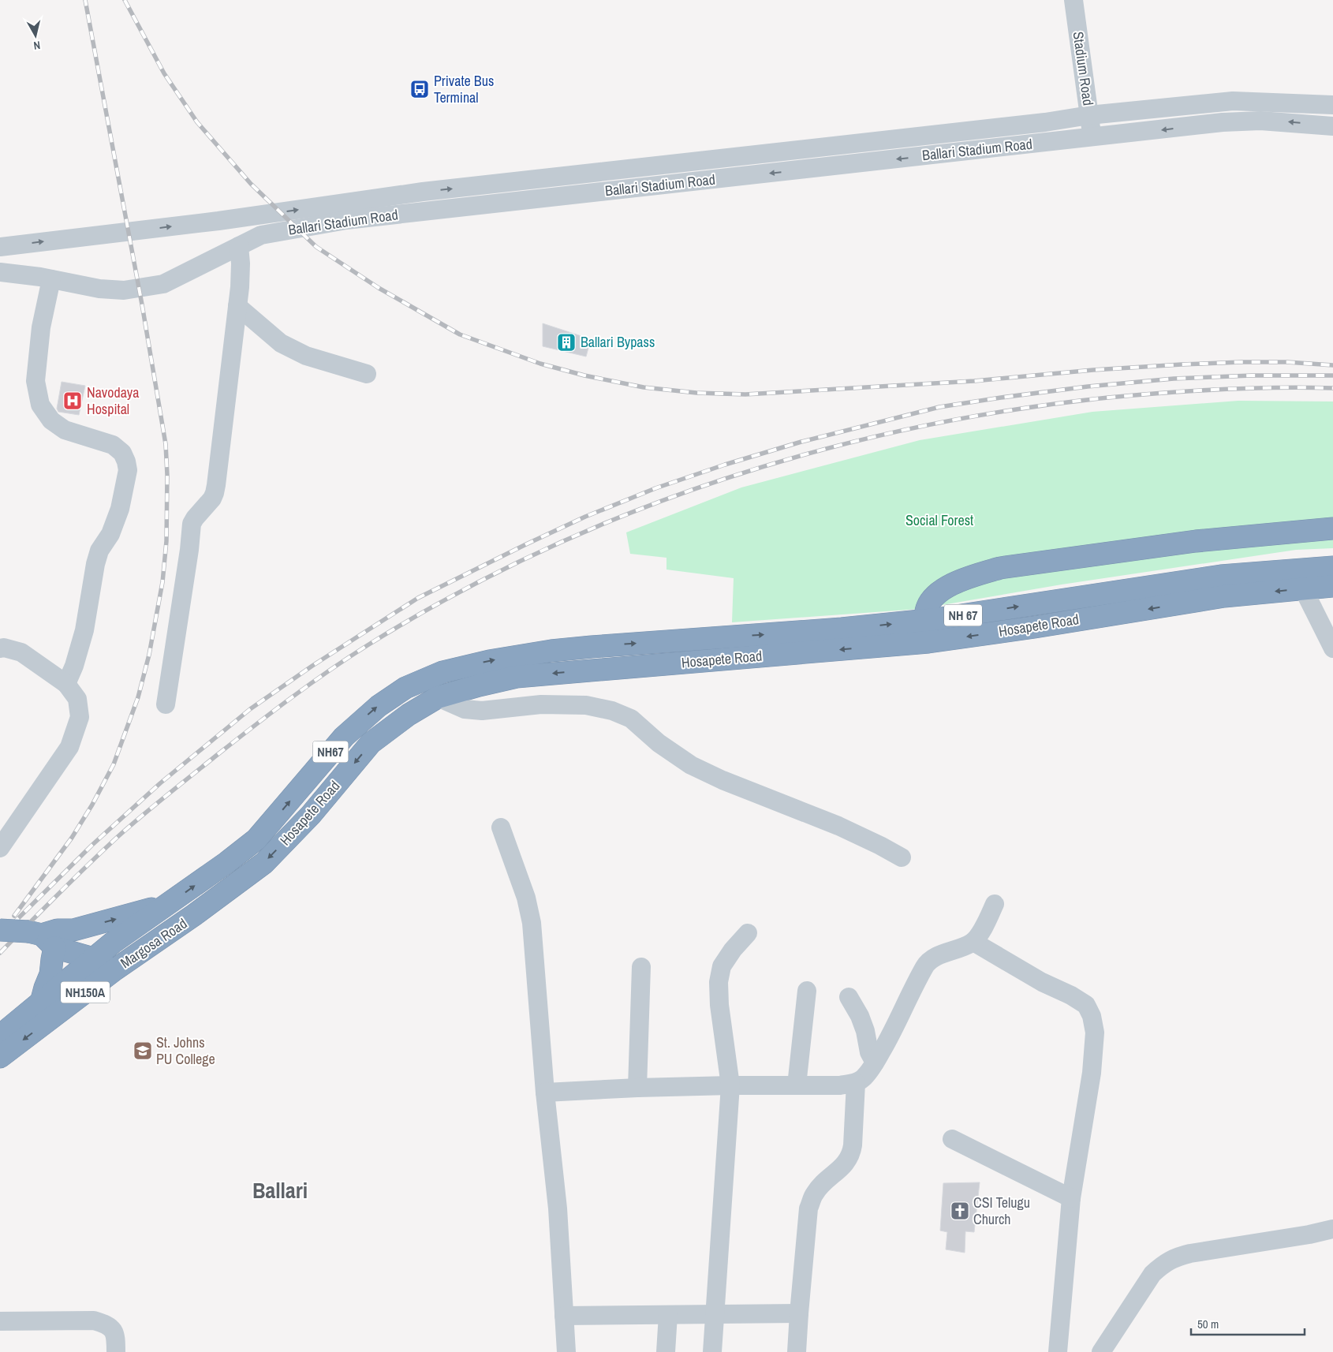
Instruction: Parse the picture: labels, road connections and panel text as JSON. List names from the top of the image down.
{
  "streets": {
    "highway": [
      "NH 67",
      "Hosapete Road",
      "NH67",
      "Margosa Road",
      "NH150A"
    ],
    "street": ["Stadium Road", "Ballari Stadium Road"]
  },
  "crossings": [
    ["Stadium Road", "Ballari Stadium Road"],
    ["Hosapete Road", "NH67"],
    ["Hosapete Road", "Margosa Road"],
    ["NH67", "NH150A"],
    ["Margosa Road", "NH150A"]
  ],
  "districts": ["Ballari"],
  "parks": ["Social Forest"],
  "places": {
    "bus stop": ["Private Bus Terminal"],
    "building": ["Ballari Bypass"],
    "hospital": ["Navodaya Hospital"],
    "school or university": ["St. Johns PU College"],
    "church": ["CSI Telugu Church"]
  },
  "scale_bar": "50 m",
  "north": "bottom"
}
